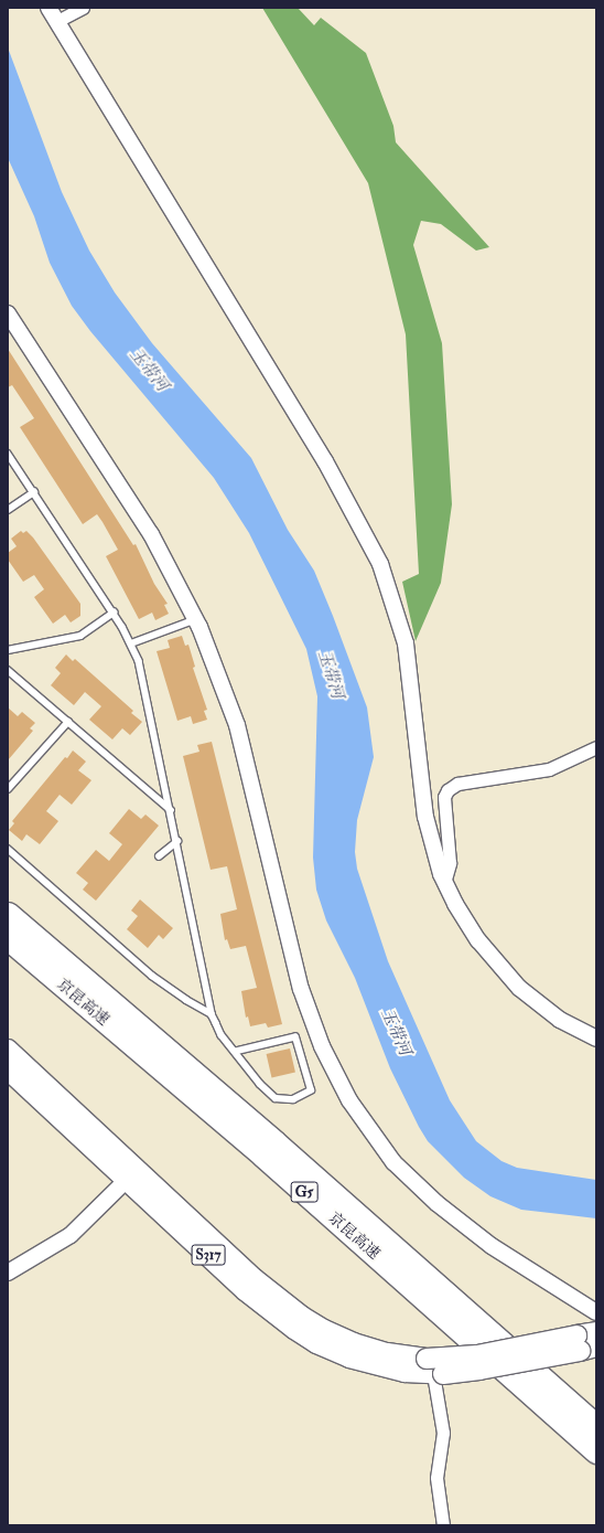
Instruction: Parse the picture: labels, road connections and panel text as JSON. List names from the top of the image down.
{
  "streets": {
    "highway": ["京昆高速", "G5"],
    "main road": ["S317"]
  },
  "water": ["玉带河"]
}
